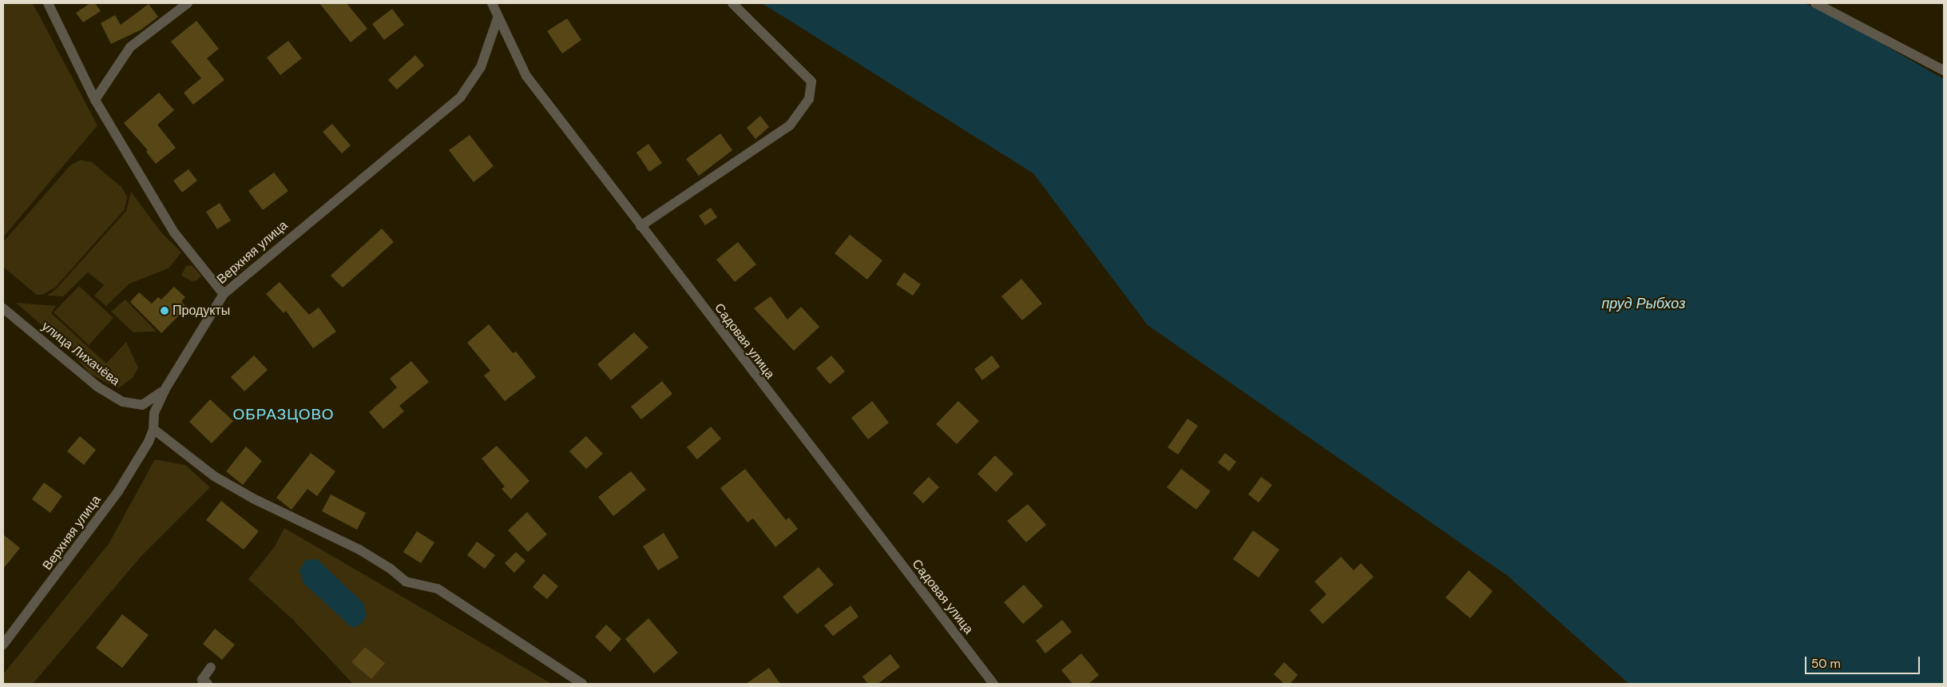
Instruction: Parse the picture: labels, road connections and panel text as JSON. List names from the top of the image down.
{
  "streets": {
    "street": ["Верхняя улица", "Садовая улица", "улица Лихачёва"]
  },
  "crossings": [
    ["Верхняя улица", "Садовая улица"],
    ["Верхняя улица", "улица Лихачёва"]
  ],
  "districts": ["ОБРАЗЦОВО"],
  "water": ["пруд Рыбхоз"],
  "places": ["Продукты"],
  "scale_bar": "50 m"
}
